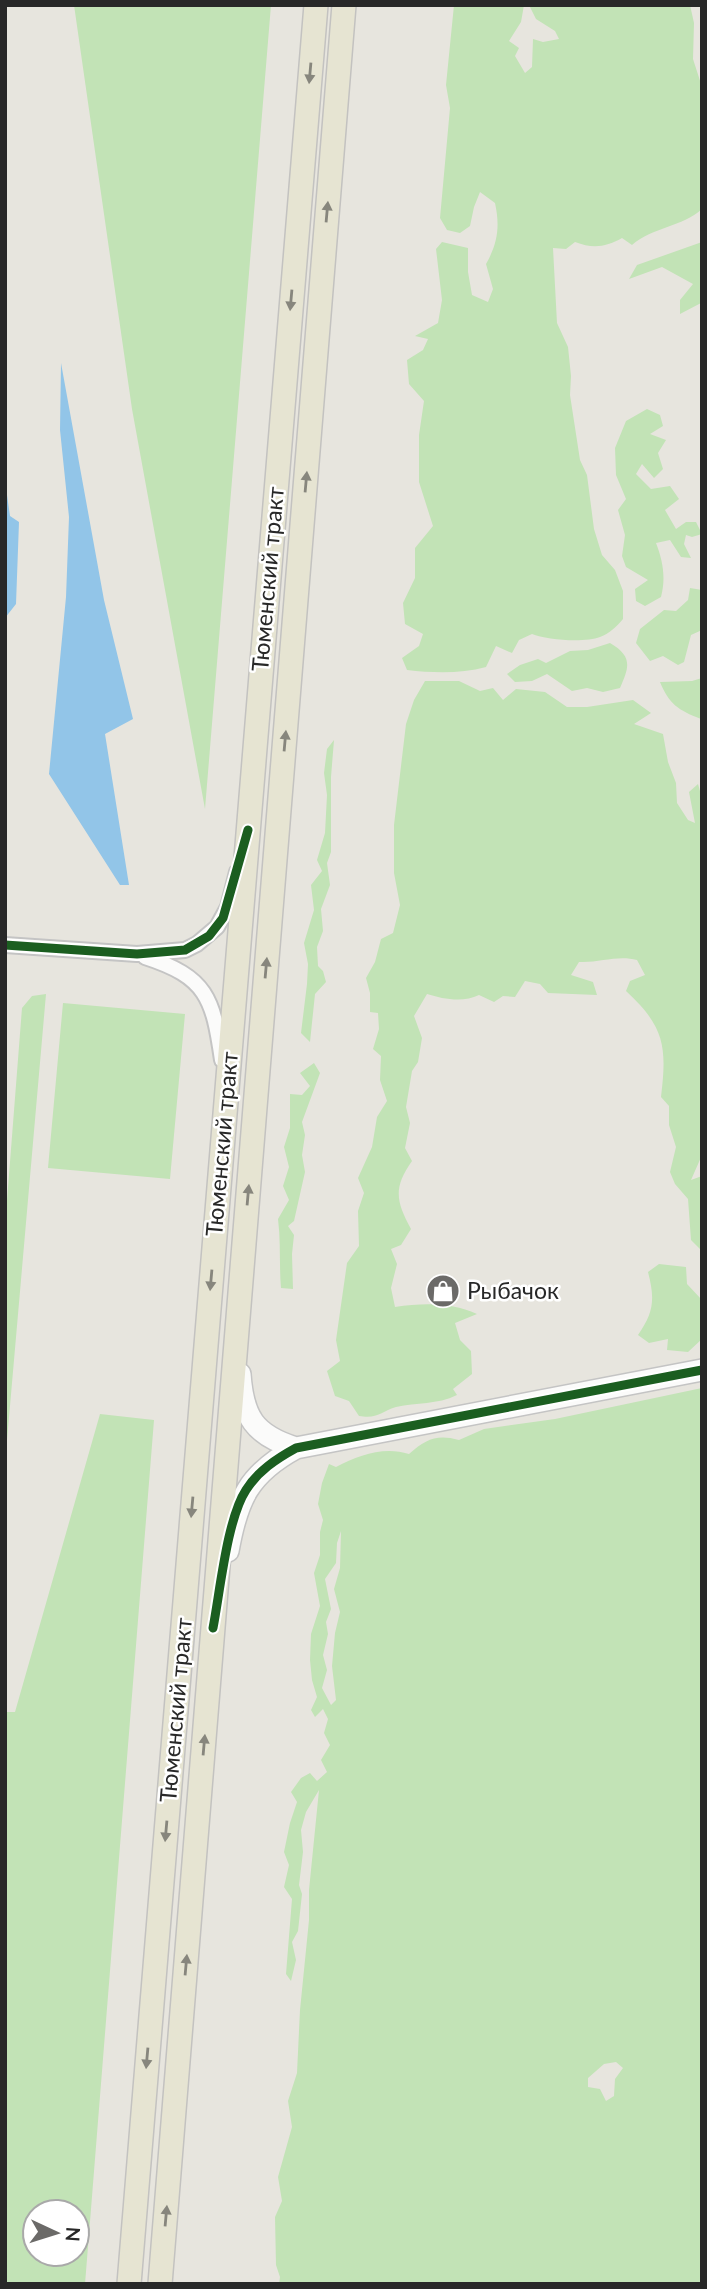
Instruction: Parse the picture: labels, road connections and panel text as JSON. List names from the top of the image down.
{
  "streets": {
    "main road": ["Тюменский тракт"]
  },
  "places": {
    "shop": ["Рыбачок"]
  },
  "north": "right"
}
